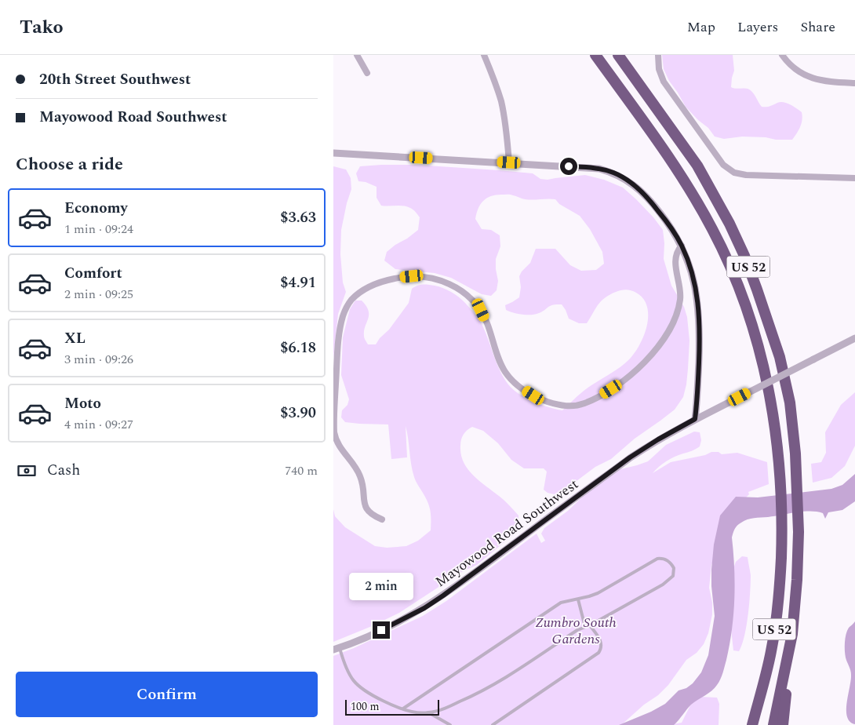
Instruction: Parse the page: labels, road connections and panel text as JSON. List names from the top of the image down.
{
  "streets": {
    "highway": ["US 52"],
    "street": ["Mayowood Road Southwest"]
  },
  "parks": ["Zumbro South Gardens"],
  "scale_bar": "100 m",
  "page": {
    "header": "Tako",
    "nav": ["Map", "Layers", "Share"],
    "banner": ["20th Street Southwest", "Mayowood Road Southwest"],
    "heading": "Choose a ride",
    "list": [
      {
        "name": "Economy",
        "note": "1 min · 09:24",
        "value": "$3.63"
      },
      {
        "name": "Comfort",
        "note": "2 min · 09:25",
        "value": "$4.91"
      },
      {
        "name": "XL",
        "note": "3 min · 09:26",
        "value": "$6.18"
      },
      {
        "name": "Moto",
        "note": "4 min · 09:27",
        "value": "$3.90"
      }
    ],
    "pay": ["Cash", "740 m"],
    "bubble": "2 min",
    "buttons": "Confirm",
    "scale": "100 m"
  }
}
